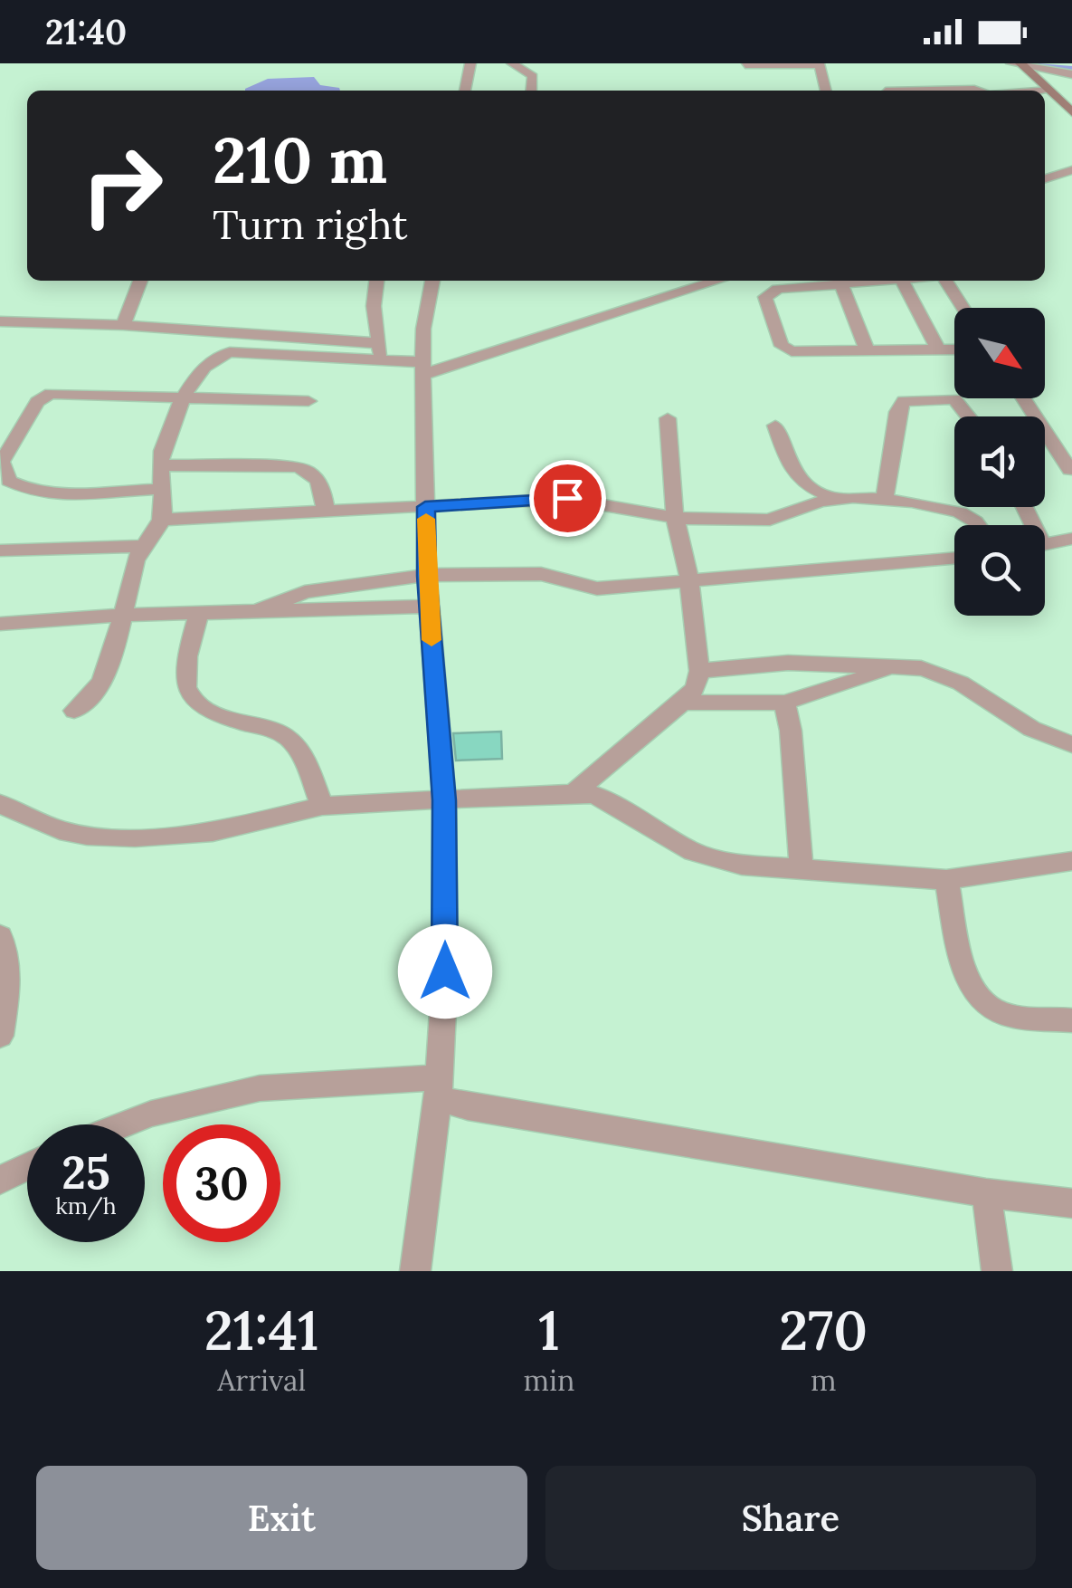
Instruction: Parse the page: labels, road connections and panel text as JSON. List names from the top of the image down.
{
  "north": "bottom right",
  "page": {
    "status": "21:40",
    "turn": ["210 m", "Turn right"],
    "speed": "25 km/h",
    "limit": "30",
    "eta": [
      "21:41",
      "Arrival",
      "1",
      "min",
      "270",
      "m"
    ],
    "buttons": ["Exit", "Share"]
  }
}
